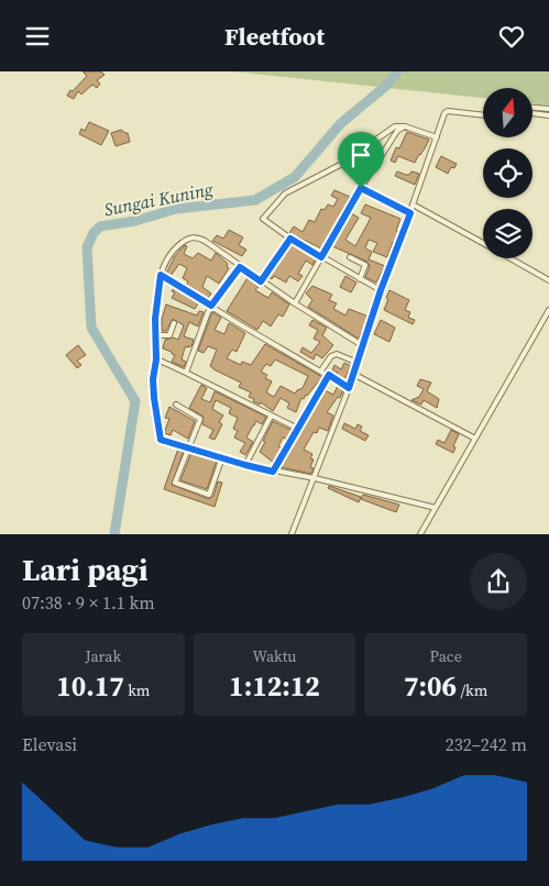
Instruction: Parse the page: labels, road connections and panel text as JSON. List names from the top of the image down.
{
  "water": ["Sungai Kuning"],
  "north": "top",
  "page": {
    "header": "Fleetfoot",
    "heading": ["Lari pagi", "07:38 · 9 × 1.1 km"],
    "stats": [
      ["Jarak", "10.17 km"],
      ["Waktu", "1:12:12"],
      ["Pace", "7:06 /km"]
    ],
    "chart": ["Elevasi", "232–242 m"]
  }
}
